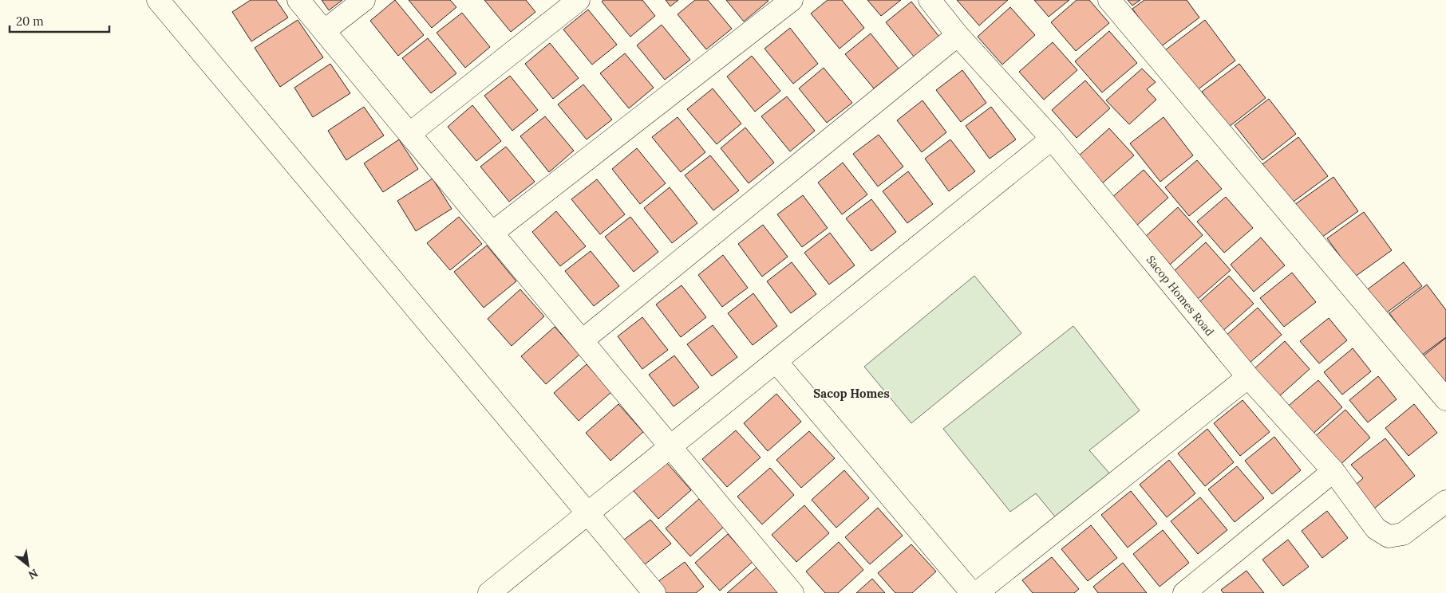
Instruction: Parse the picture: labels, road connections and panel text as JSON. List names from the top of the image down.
{
  "streets": {
    "street": ["Sacop Homes Road"]
  },
  "districts": ["Sacop Homes"],
  "scale_bar": "20 m",
  "north": "bottom right"
}
